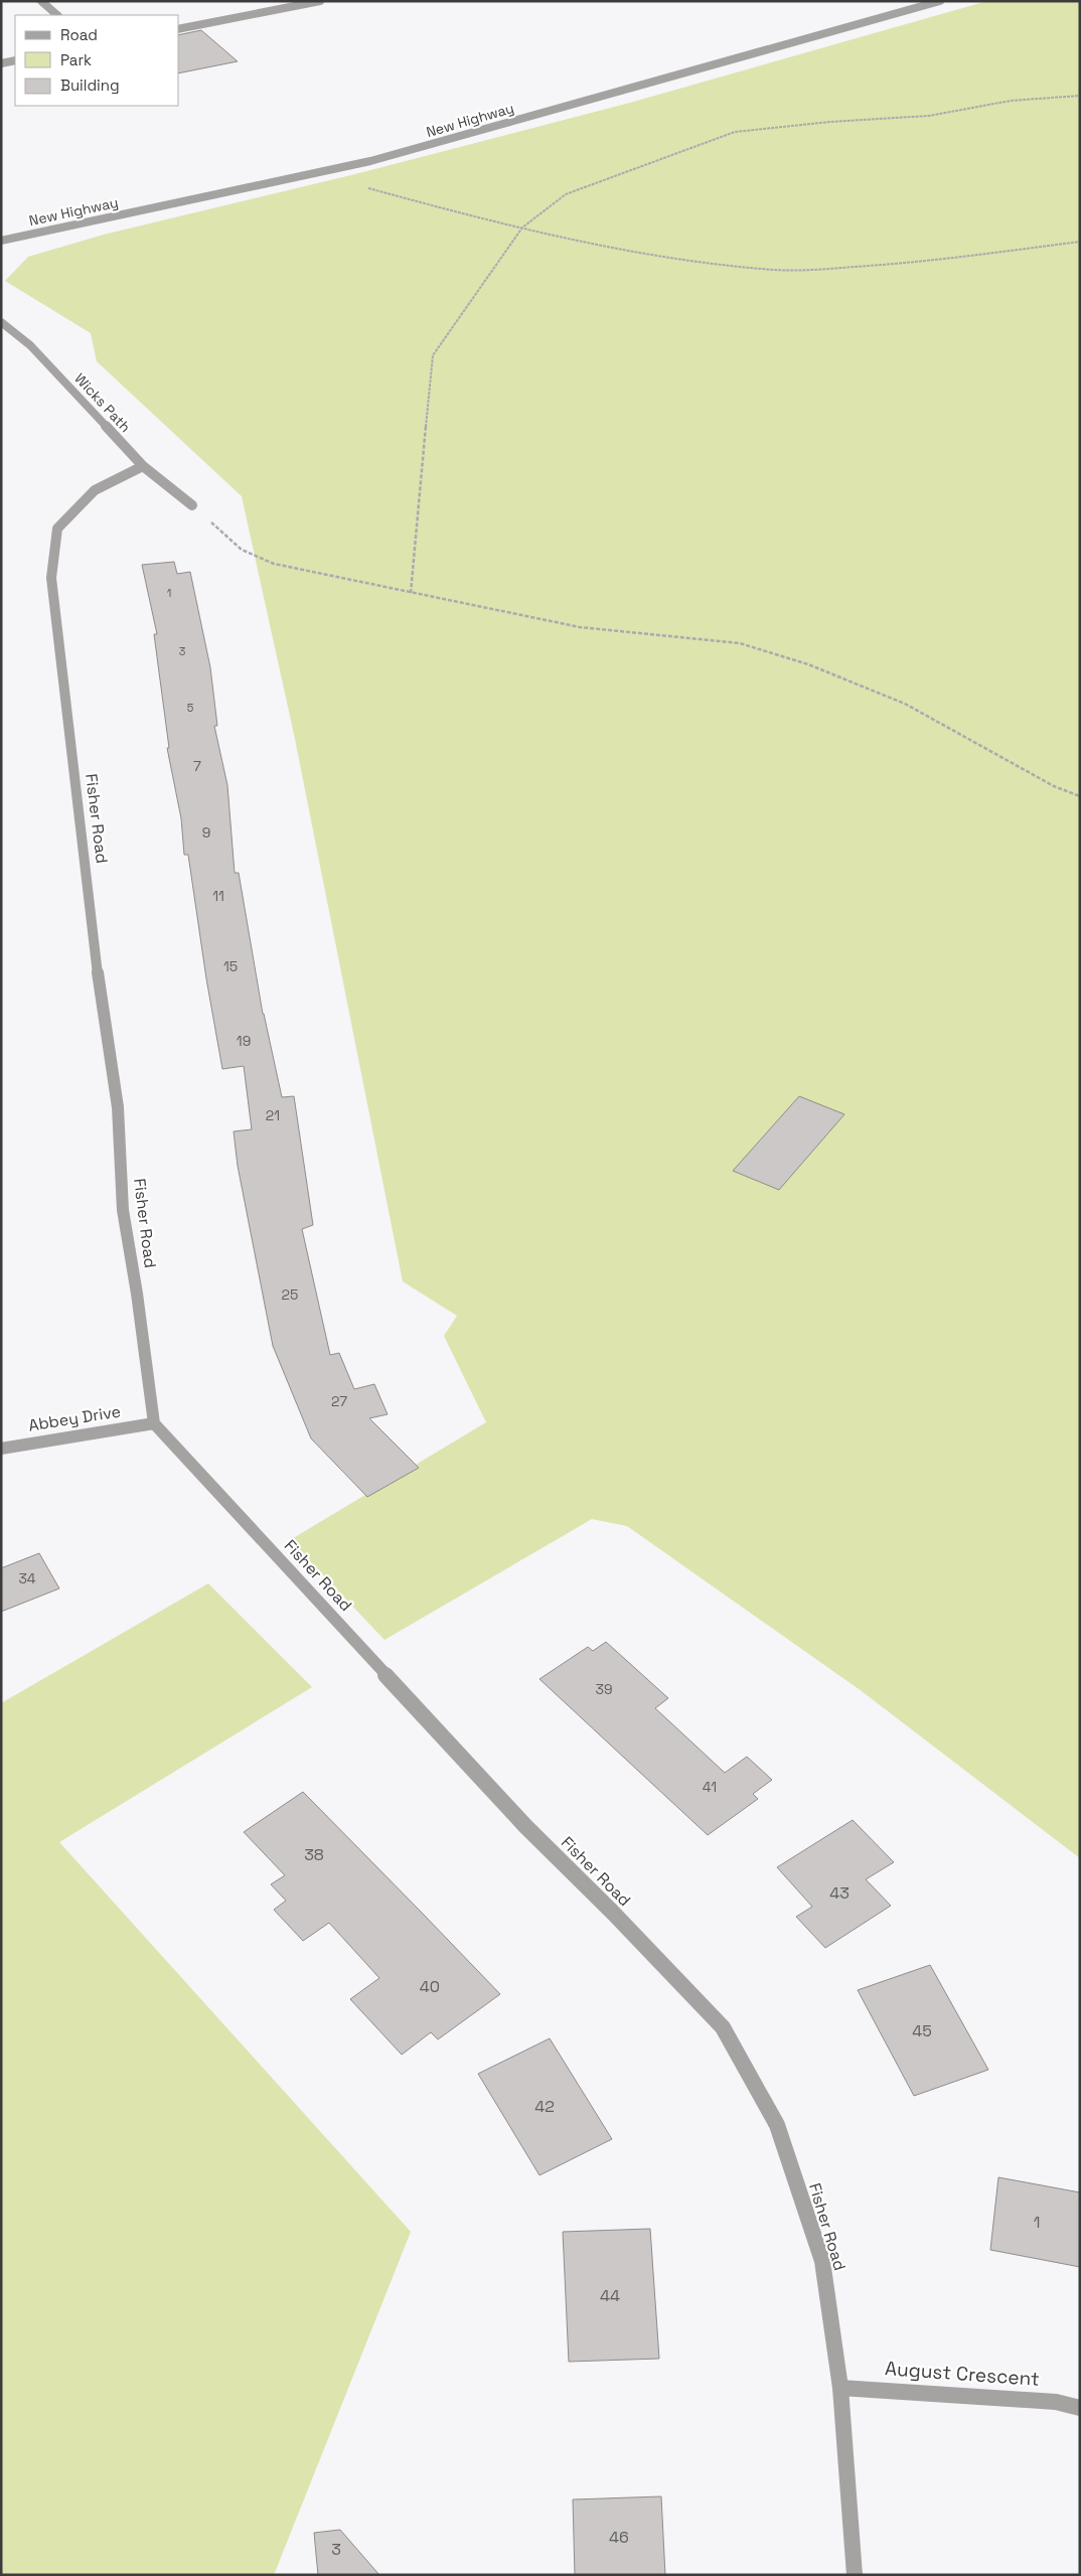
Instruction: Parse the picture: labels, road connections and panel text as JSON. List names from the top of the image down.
{
  "streets": {
    "street": [
      "New Highway",
      "Wicks Path",
      "Fisher Road",
      "Abbey Drive",
      "August Crescent"
    ]
  },
  "crossings": [
    ["Wicks Path", "Fisher Road"],
    ["Fisher Road", "Abbey Drive"],
    ["Fisher Road", "August Crescent"]
  ],
  "house_numbers": [
    "1",
    "3",
    "5",
    "7",
    "9",
    "11",
    "15",
    "19",
    "21",
    "25",
    "27",
    "34",
    "39",
    "41",
    "38",
    "43",
    "40",
    "45",
    "42",
    "1",
    "44",
    "46",
    "3"
  ],
  "legend": ["Road", "Park", "Building"]
}
